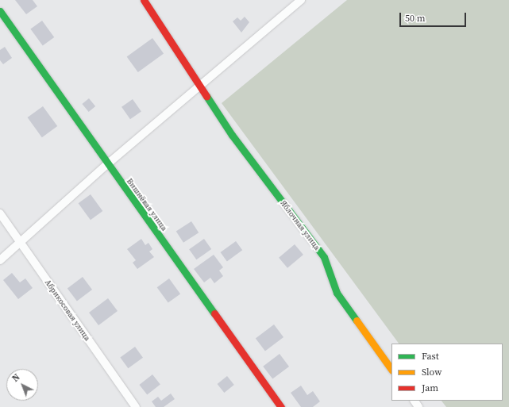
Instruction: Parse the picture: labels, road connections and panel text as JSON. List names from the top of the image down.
{
  "streets": {
    "street": ["Вишнёвая улица", "Яблочная улица", "Абрикосовая улица"]
  },
  "legend": ["Fast", "Slow", "Jam"],
  "scale_bar": "50 m",
  "north": "top left"
}
